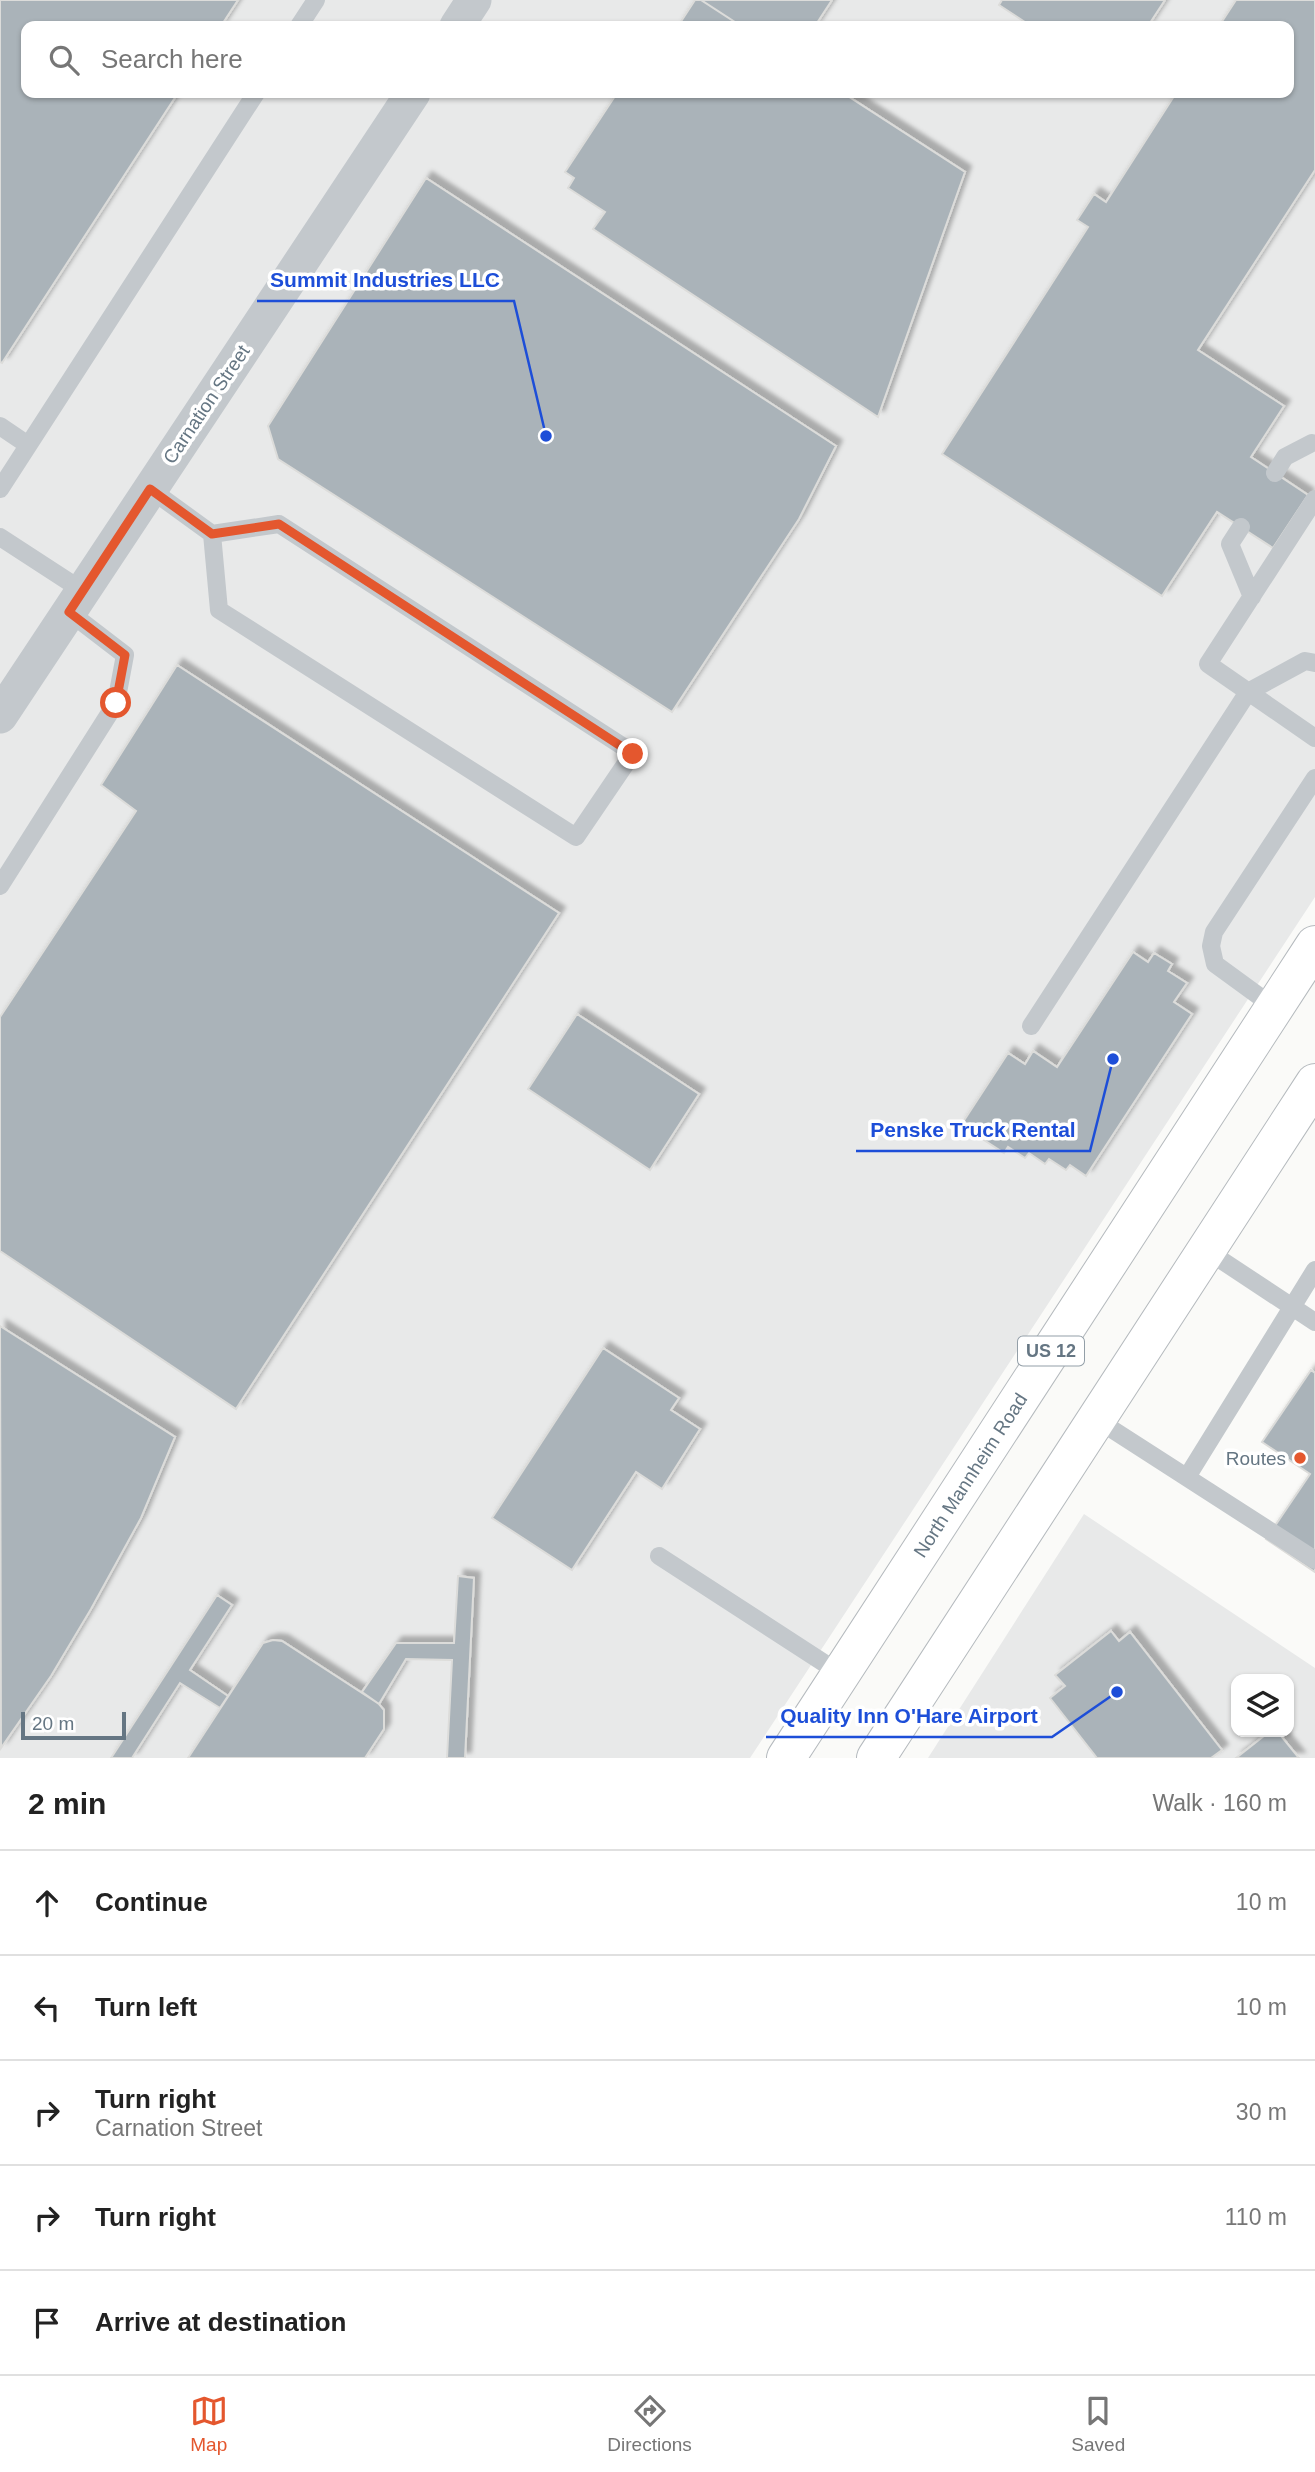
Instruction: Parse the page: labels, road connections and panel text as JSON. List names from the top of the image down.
{
  "streets": {
    "main road": ["US 12", "North Mannheim Road"],
    "street": ["Carnation Street"]
  },
  "places": [
    "Summit Industries LLC",
    "Penske Truck Rental",
    "Routes",
    "Quality Inn O'Hare Airport"
  ],
  "scale_bar": "20 m",
  "page": {
    "search": "Search here",
    "scale": "20 m",
    "heading": ["2 min", "Walk · 160 m"],
    "list": [
      ["Continue", "10 m"],
      ["Turn left", "10 m"],
      ["Turn right", "Carnation Street", "30 m"],
      ["Turn right", "110 m"],
      "Arrive at destination"
    ],
    "nav": ["Map", "Directions", "Saved"]
  }
}
